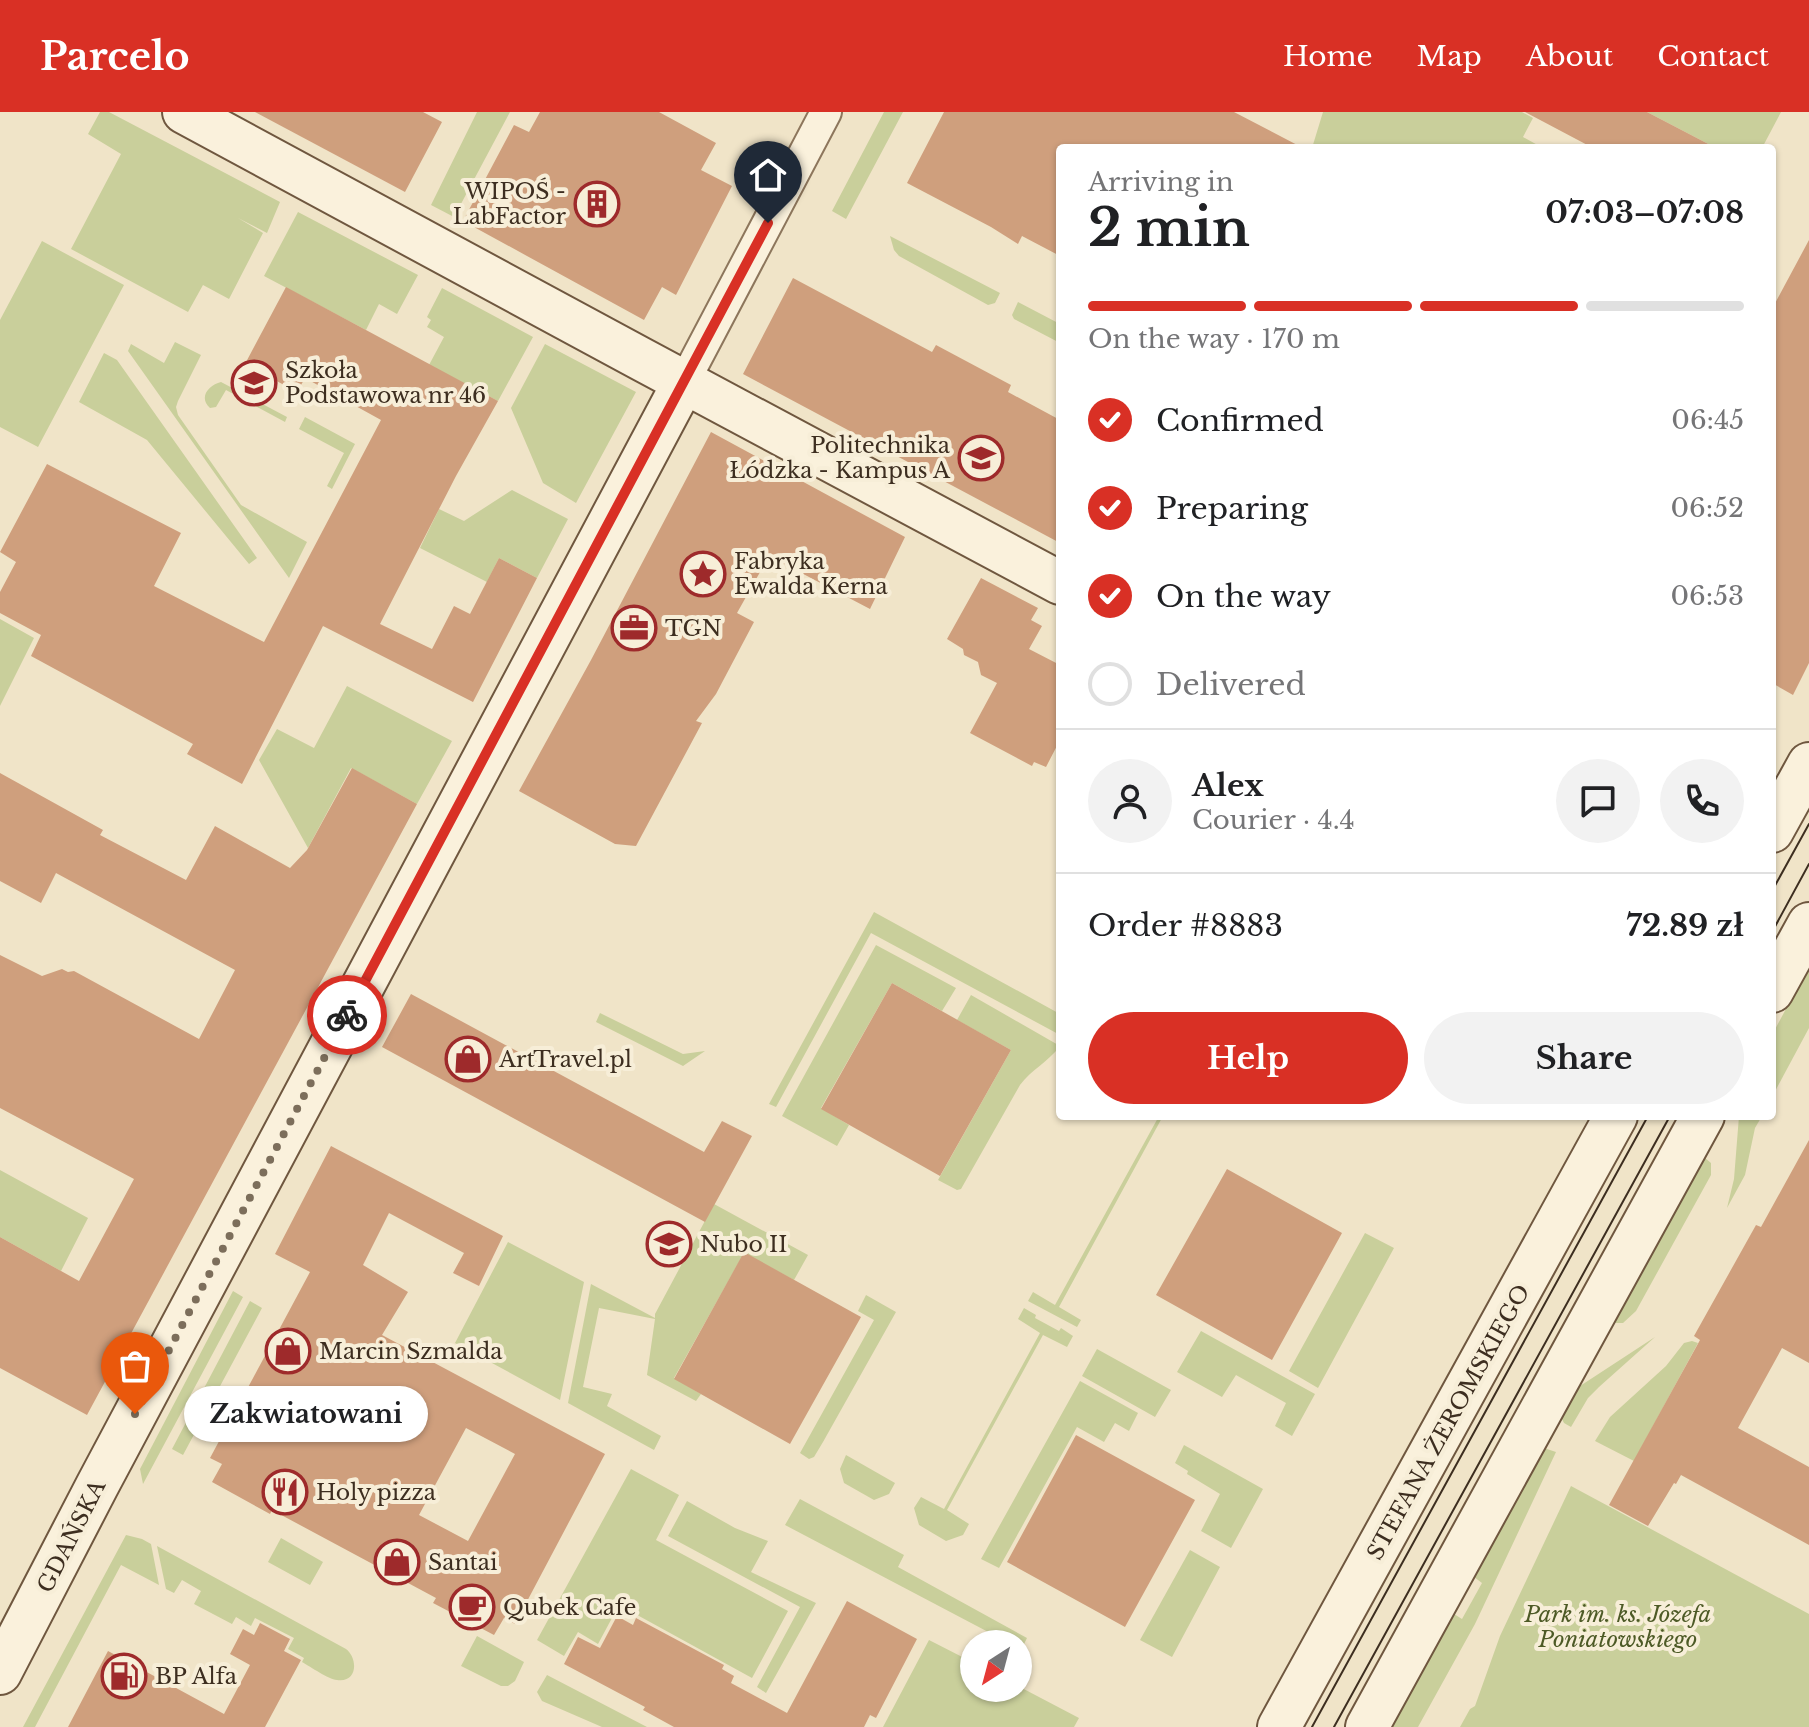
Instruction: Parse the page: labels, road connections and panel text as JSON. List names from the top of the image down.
{
  "streets": {
    "street": ["STEFANA ŻEROMSKIEGO", "GDAŃSKA"]
  },
  "parks": ["Park im. ks. Józefa Poniatowskiego"],
  "places": {
    "building": ["WIPOŚ - LabFactor"],
    "school or university": ["Szkoła Podstawowa nr 46", "Politechnika Łódzka - Kampus A", "Nubo II"],
    "place": ["Fabryka Ewalda Kerna"],
    "office": ["TGN"],
    "shop": ["ArtTravel.pl", "Marcin Szmalda", "Santai"],
    "other": ["Zakwiatowani"],
    "restaurant": ["Holy pizza"],
    "cafe": ["Qubek Cafe"],
    "fuel station": ["BP Alfa"]
  },
  "north": "bottom left",
  "page": {
    "header": "Parcelo",
    "nav": [
      "Home",
      "Map",
      "About",
      "Contact"
    ],
    "heading": ["2 min", "Arriving in", "07:03–07:08"],
    "panel": [
      "Alex",
      "Courier · 4.4",
      "Order #8883",
      "72.89 zł"
    ],
    "bar": "On the way · 170 m",
    "list": [
      ["Confirmed", "06:45"],
      ["Preparing", "06:52"],
      ["On the way", "06:53"],
      "Delivered"
    ],
    "buttons": ["Help", "Share"],
    "bubble": "Zakwiatowani"
  }
}
